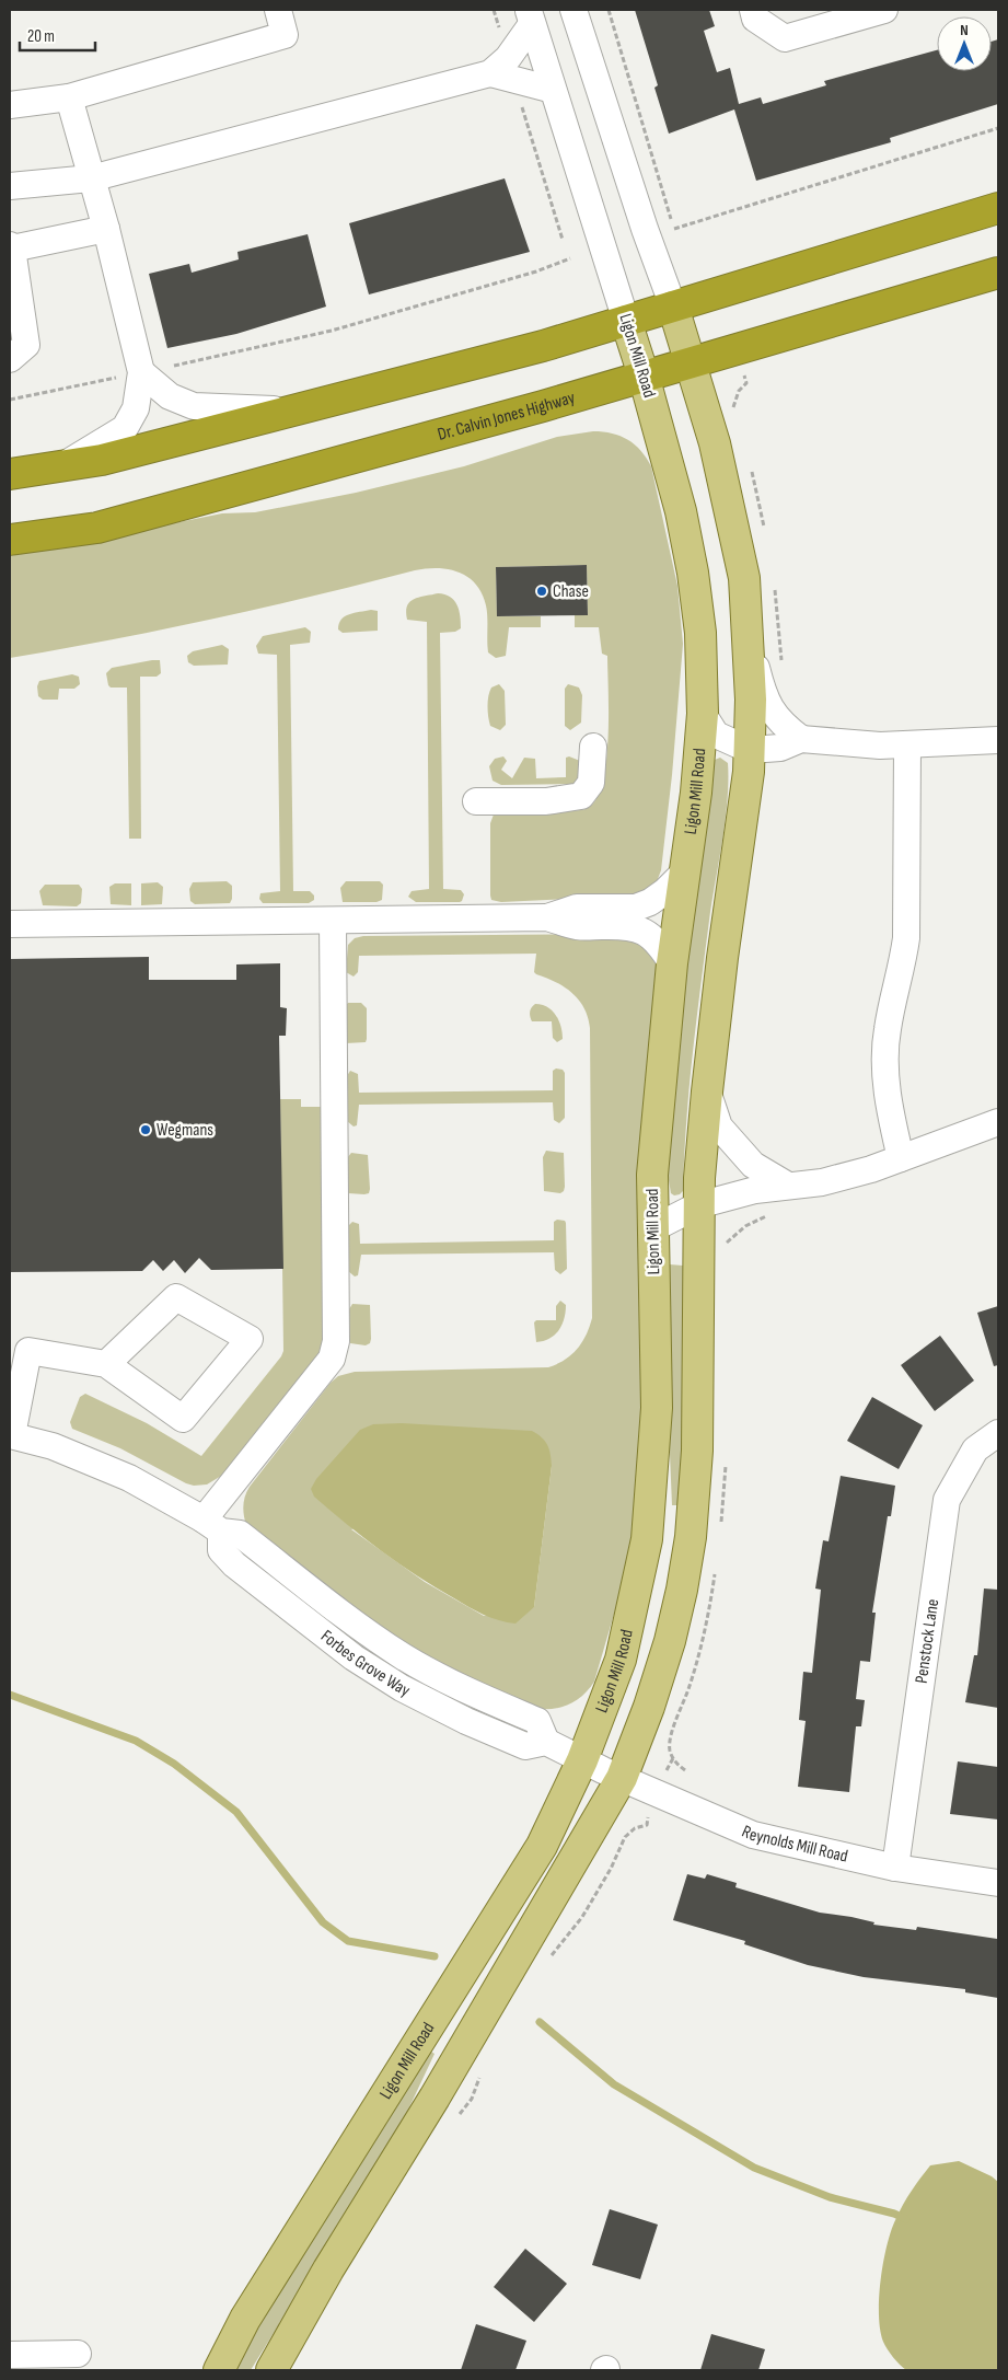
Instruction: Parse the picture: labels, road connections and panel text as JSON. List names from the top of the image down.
{
  "streets": {
    "highway": ["Dr. Calvin Jones Highway"],
    "main road": ["Ligon Mill Road"],
    "street": ["Penstock Lane", "Forbes Grove Way", "Reynolds Mill Road"]
  },
  "crossings": [
    ["Ligon Mill Road", "Dr. Calvin Jones Highway"],
    ["Ligon Mill Road", "Forbes Grove Way"],
    ["Ligon Mill Road", "Reynolds Mill Road"],
    ["Penstock Lane", "Reynolds Mill Road"],
    ["Forbes Grove Way", "Reynolds Mill Road"]
  ],
  "places": ["Chase", "Wegmans"],
  "scale_bar": "20 m",
  "north": "top"
}
